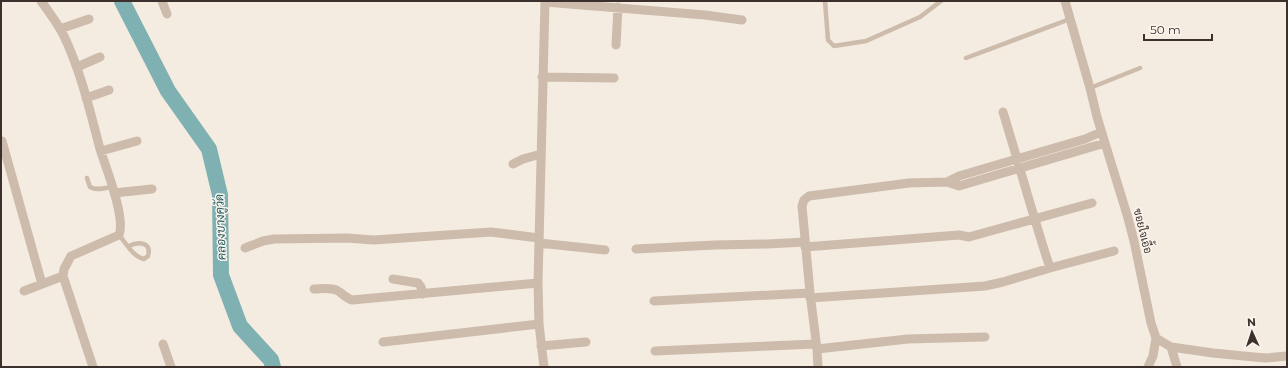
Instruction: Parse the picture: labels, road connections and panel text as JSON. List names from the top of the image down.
{
  "streets": {
    "street": ["ซอยใจเอื้อ"]
  },
  "water": ["คลองบางคูวัด"],
  "scale_bar": "50 m",
  "north": "top"
}
